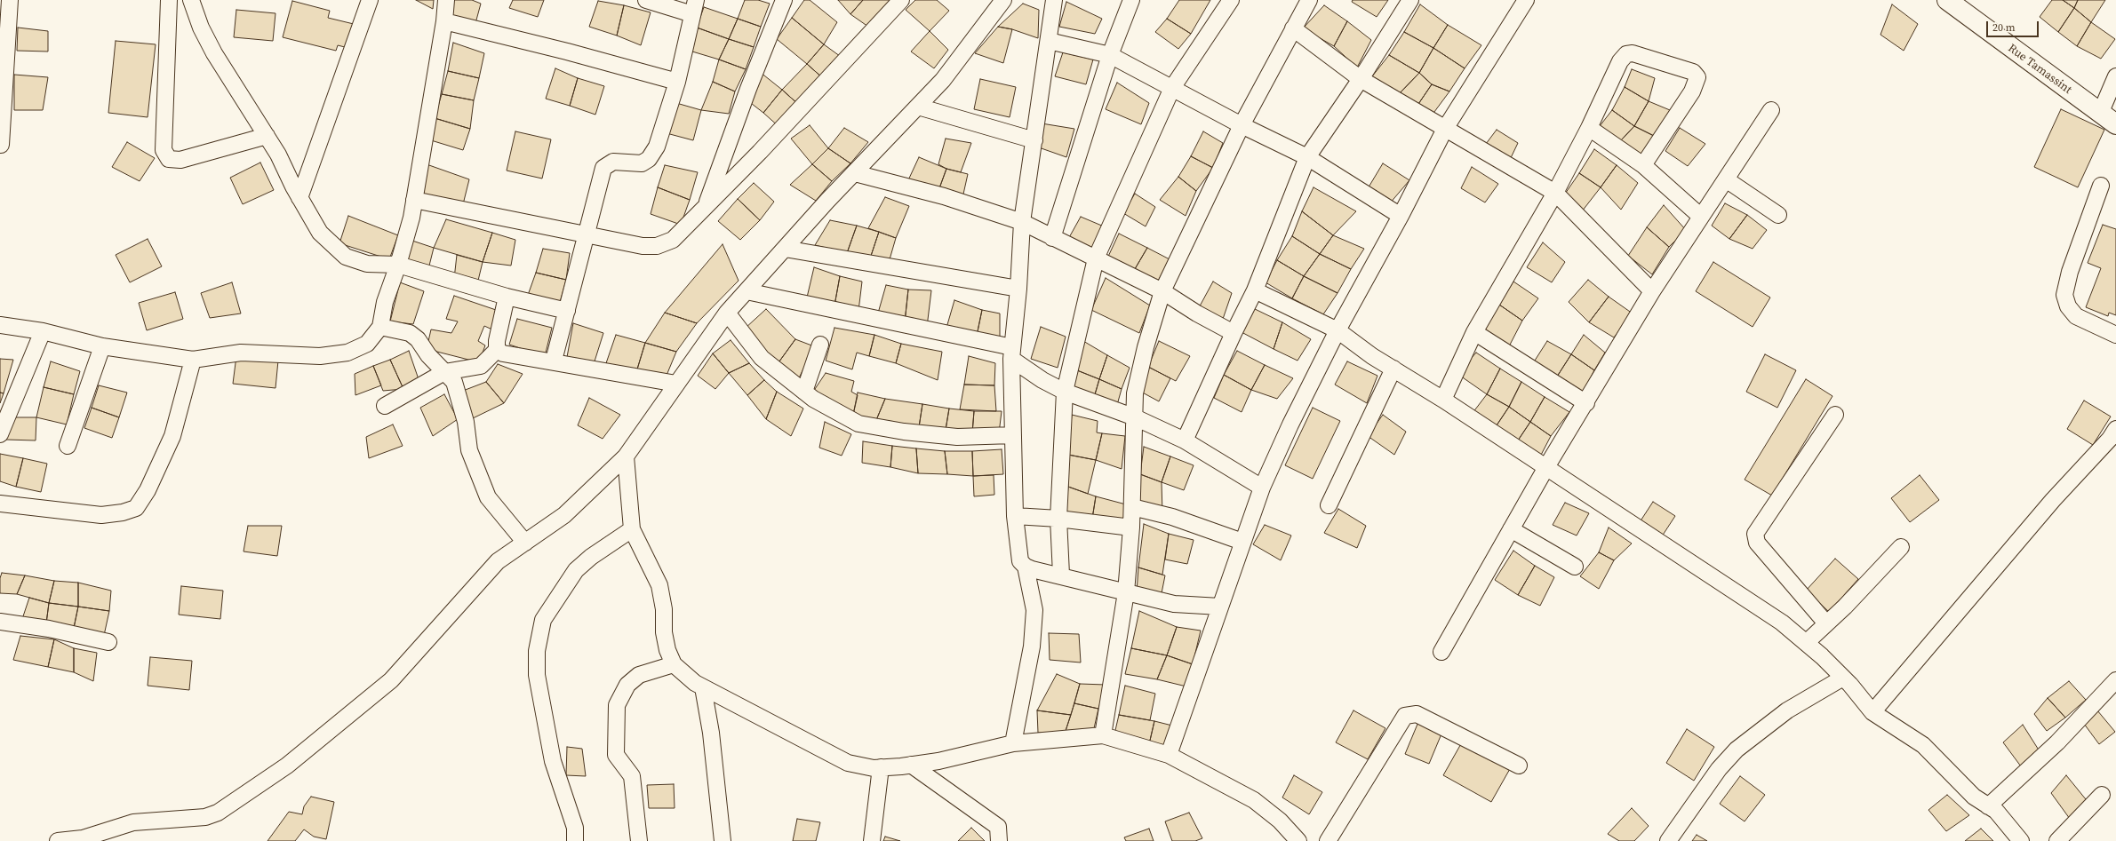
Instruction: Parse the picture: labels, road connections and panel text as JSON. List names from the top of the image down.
{
  "streets": {
    "main road": ["Rue Tamassint"]
  },
  "scale_bar": "20 m"
}
